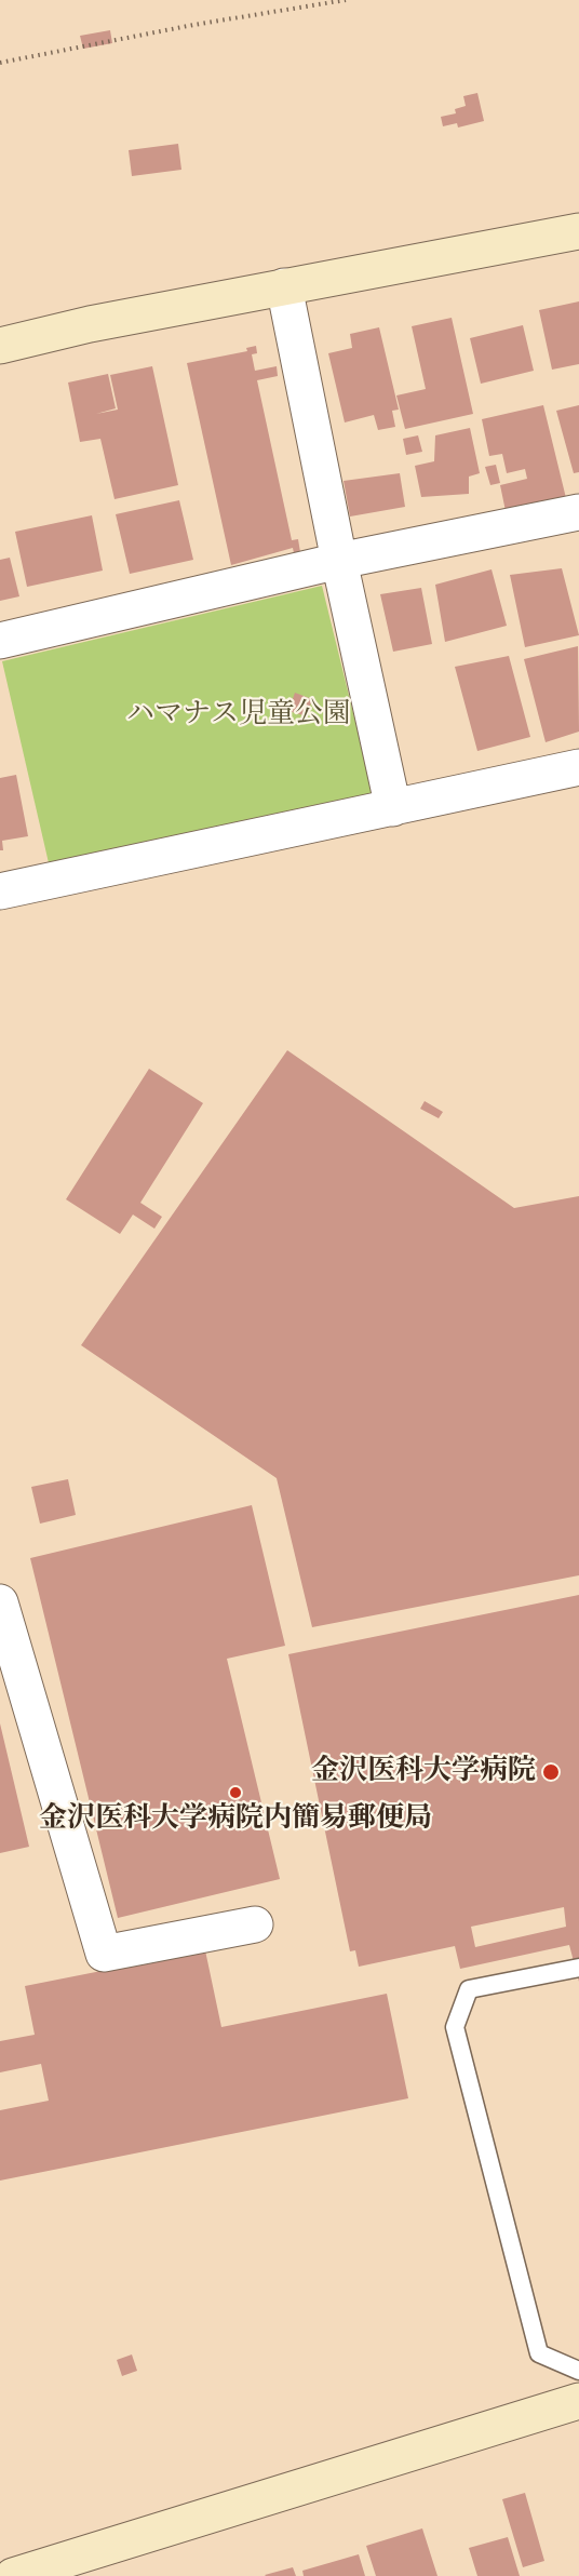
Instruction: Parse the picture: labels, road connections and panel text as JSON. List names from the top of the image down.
{
  "parks": ["ハマナス児童公園"],
  "places": ["金沢医科大学病院", "金沢医科大学病院内簡易郵便局"]
}
